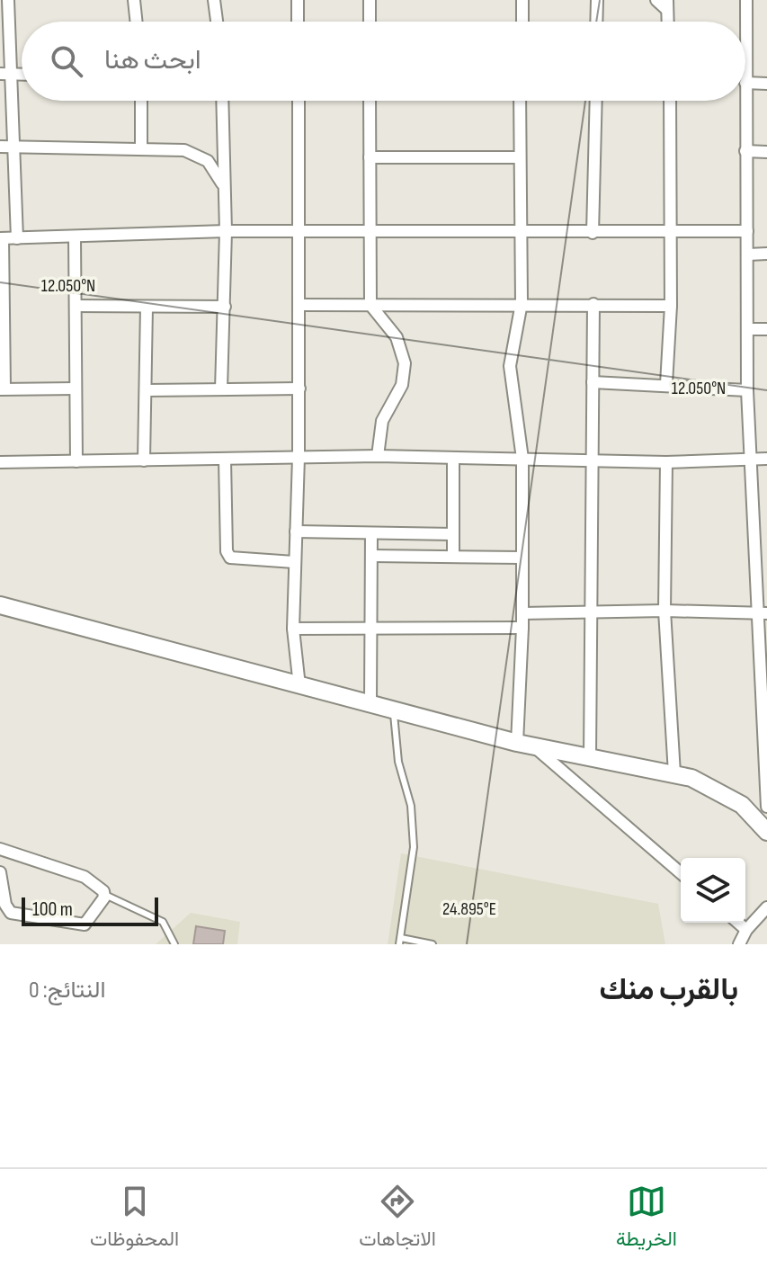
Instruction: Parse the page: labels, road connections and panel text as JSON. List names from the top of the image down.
{
  "scale_bar": "100 m",
  "page": {
    "search": "ابحث هنا",
    "scale": "100 m",
    "heading": ["بالقرب منك", "النتائج: 0"],
    "nav": ["الخريطة", "الاتجاهات", "المحفوظات"]
  },
  "coordinates": ["12.050°N", "24.895°E"]
}
